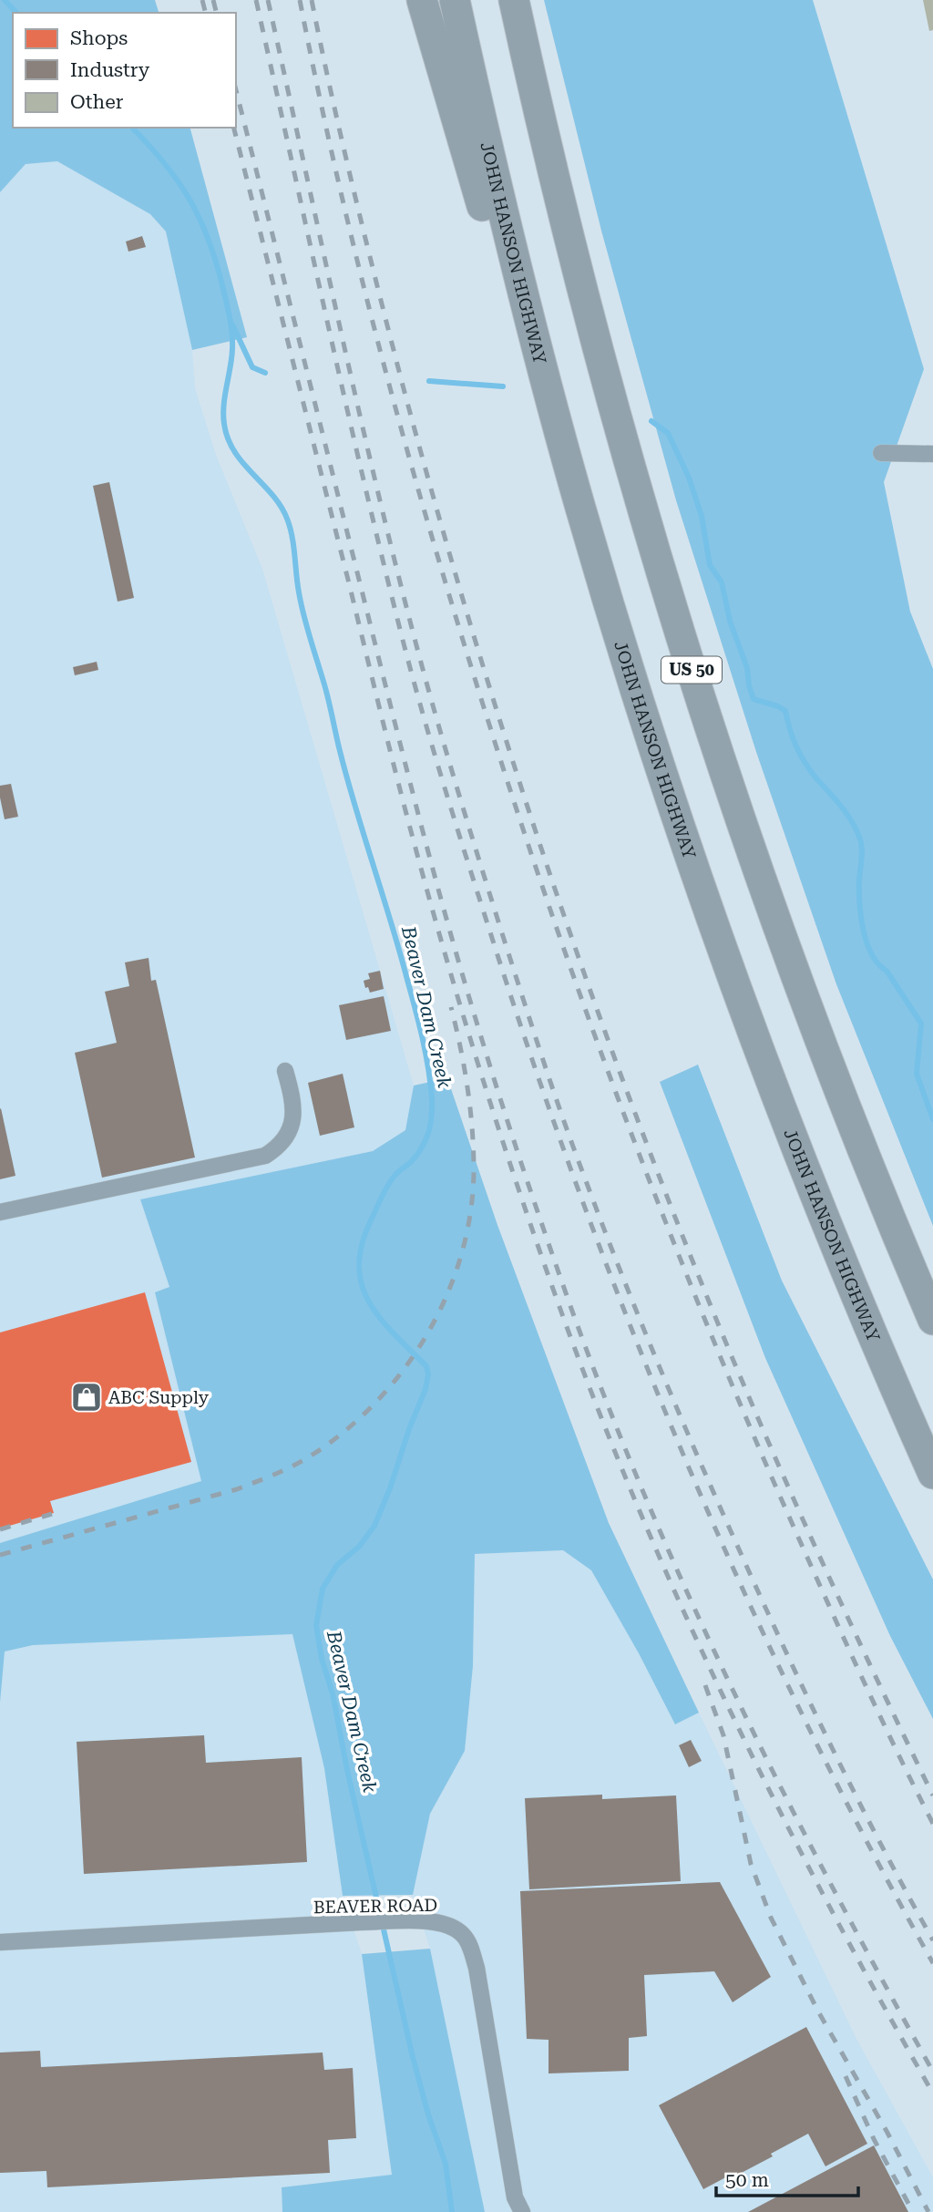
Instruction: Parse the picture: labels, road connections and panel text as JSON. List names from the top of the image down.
{
  "streets": {
    "highway": ["JOHN HANSON HIGHWAY", "US 50"],
    "street": ["BEAVER ROAD"]
  },
  "water": ["Beaver Dam Creek"],
  "places": {
    "shop": ["ABC Supply"]
  },
  "legend": ["Shops", "Industry", "Other"],
  "scale_bar": "50 m"
}
